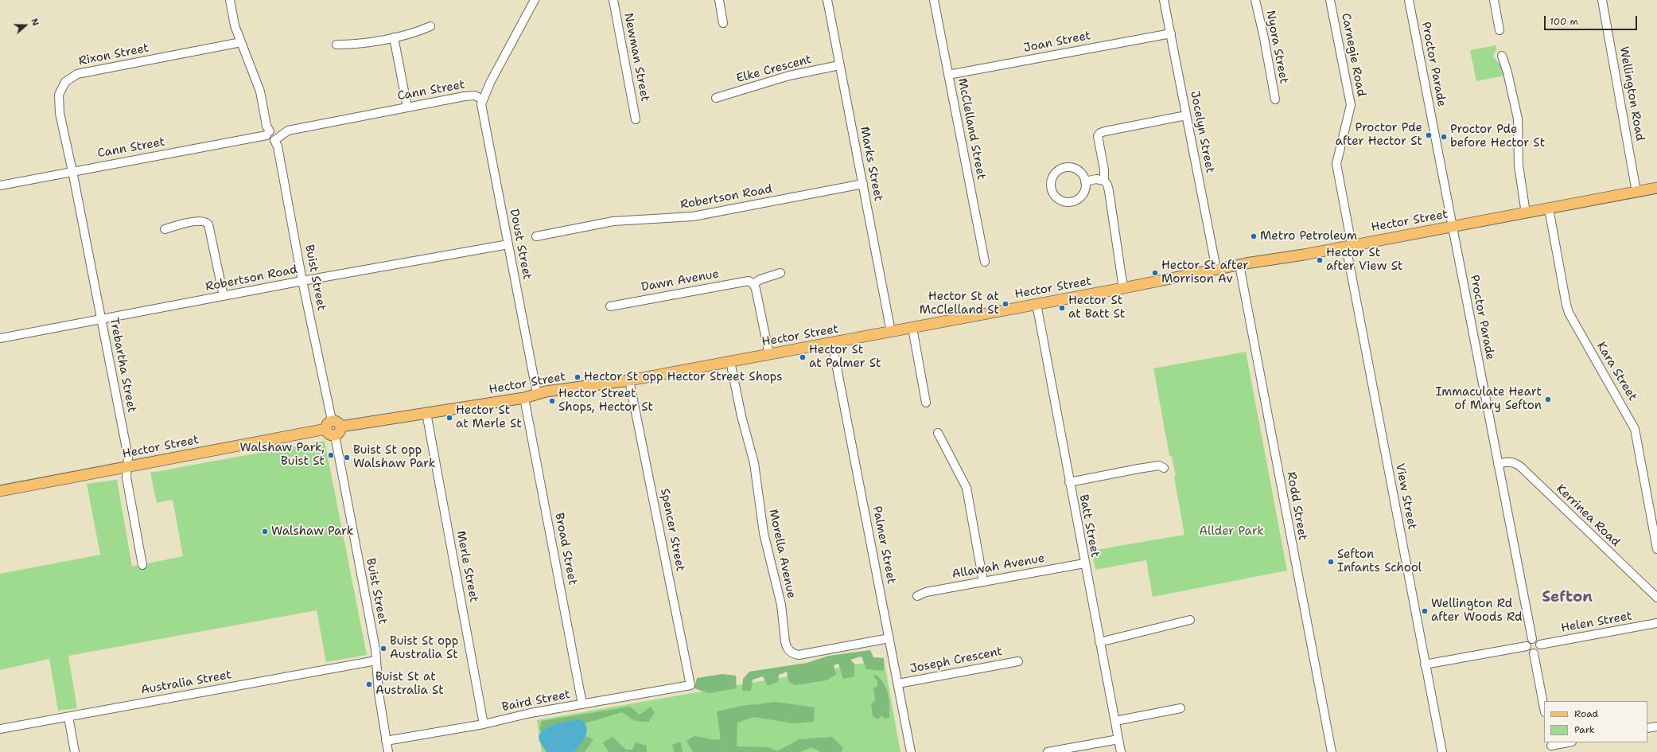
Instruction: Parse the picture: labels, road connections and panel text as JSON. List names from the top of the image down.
{
  "streets": {
    "main road": ["Hector Street"],
    "street": [
      "Joan Street",
      "Nyora Street",
      "Rixon Street",
      "Carnegie Road",
      "Newman Street",
      "Proctor Parade",
      "Elke Crescent",
      "Cann Street",
      "Wellington Road",
      "McClelland Street",
      "Jocelyn Street",
      "Marks Street",
      "Robertson Road",
      "Doust Street",
      "Buist Street",
      "Dawn Avenue",
      "Trebartha Street",
      "Kara Street",
      "View Street",
      "Rodd Street",
      "Kerrinea Road",
      "Batt Street",
      "Spencer Street",
      "Palmer Street",
      "Broad Street",
      "Morella Avenue",
      "Merle Street",
      "Allawah Avenue",
      "Helen Street",
      "Joseph Crescent",
      "Australia Street",
      "Baird Street"
    ]
  },
  "crossings": [
    ["Joan Street", "McClelland Street"],
    ["Joan Street", "Jocelyn Street"],
    ["Rixon Street", "Cann Street"],
    ["Rixon Street", "Trebartha Street"],
    ["Carnegie Road", "Hector Street"],
    ["Carnegie Road", "View Street"],
    ["Proctor Parade", "Hector Street"],
    ["Proctor Parade", "Kerrinea Road"],
    ["Proctor Parade", "Helen Street"],
    ["Elke Crescent", "Marks Street"],
    ["Cann Street", "Doust Street"],
    ["Cann Street", "Buist Street"],
    ["Cann Street", "Trebartha Street"],
    ["Wellington Road", "Hector Street"],
    ["Jocelyn Street", "Hector Street"],
    ["Marks Street", "Robertson Road"],
    ["Marks Street", "Hector Street"],
    ["Robertson Road", "Doust Street"],
    ["Robertson Road", "Buist Street"],
    ["Robertson Road", "Trebartha Street"],
    ["Hector Street", "Doust Street"],
    ["Hector Street", "Buist Street"],
    ["Hector Street", "Trebartha Street"],
    ["Hector Street", "Kara Street"],
    ["Hector Street", "View Street"],
    ["Hector Street", "Rodd Street"],
    ["Hector Street", "Batt Street"],
    ["Hector Street", "Spencer Street"],
    ["Hector Street", "Palmer Street"],
    ["Hector Street", "Broad Street"],
    ["Hector Street", "Morella Avenue"],
    ["Hector Street", "Merle Street"],
    ["Buist Street", "Australia Street"],
    ["Buist Street", "Baird Street"],
    ["Batt Street", "Allawah Avenue"],
    ["Spencer Street", "Baird Street"],
    ["Palmer Street", "Morella Avenue"],
    ["Palmer Street", "Joseph Crescent"],
    ["Broad Street", "Baird Street"],
    ["Merle Street", "Baird Street"]
  ],
  "districts": ["Sefton"],
  "parks": ["Allder Park"],
  "places": [
    "Proctor Pde after Hector St",
    "Proctor Pde before Hector St",
    "Metro Petroleum",
    "Hector St after View St",
    "Hector St after Morrison Av",
    "Hector St at McClelland St",
    "Hector St at Batt St",
    "Hector St at Palmer St",
    "Hector St opp Hector Street Shops",
    "Immaculate Heart of Mary Sefton",
    "Hector Street Shops, Hector St",
    "Hector St at Merle St",
    "Walshaw Park, Buist St",
    "Buist St opp Walshaw Park",
    "Walshaw Park",
    "Sefton Infants School",
    "Wellington Rd after Woods Rd",
    "Buist St opp Australia St",
    "Buist St at Australia St"
  ],
  "legend": ["Road", "Park"],
  "scale_bar": "100 m",
  "north": "right"
}
